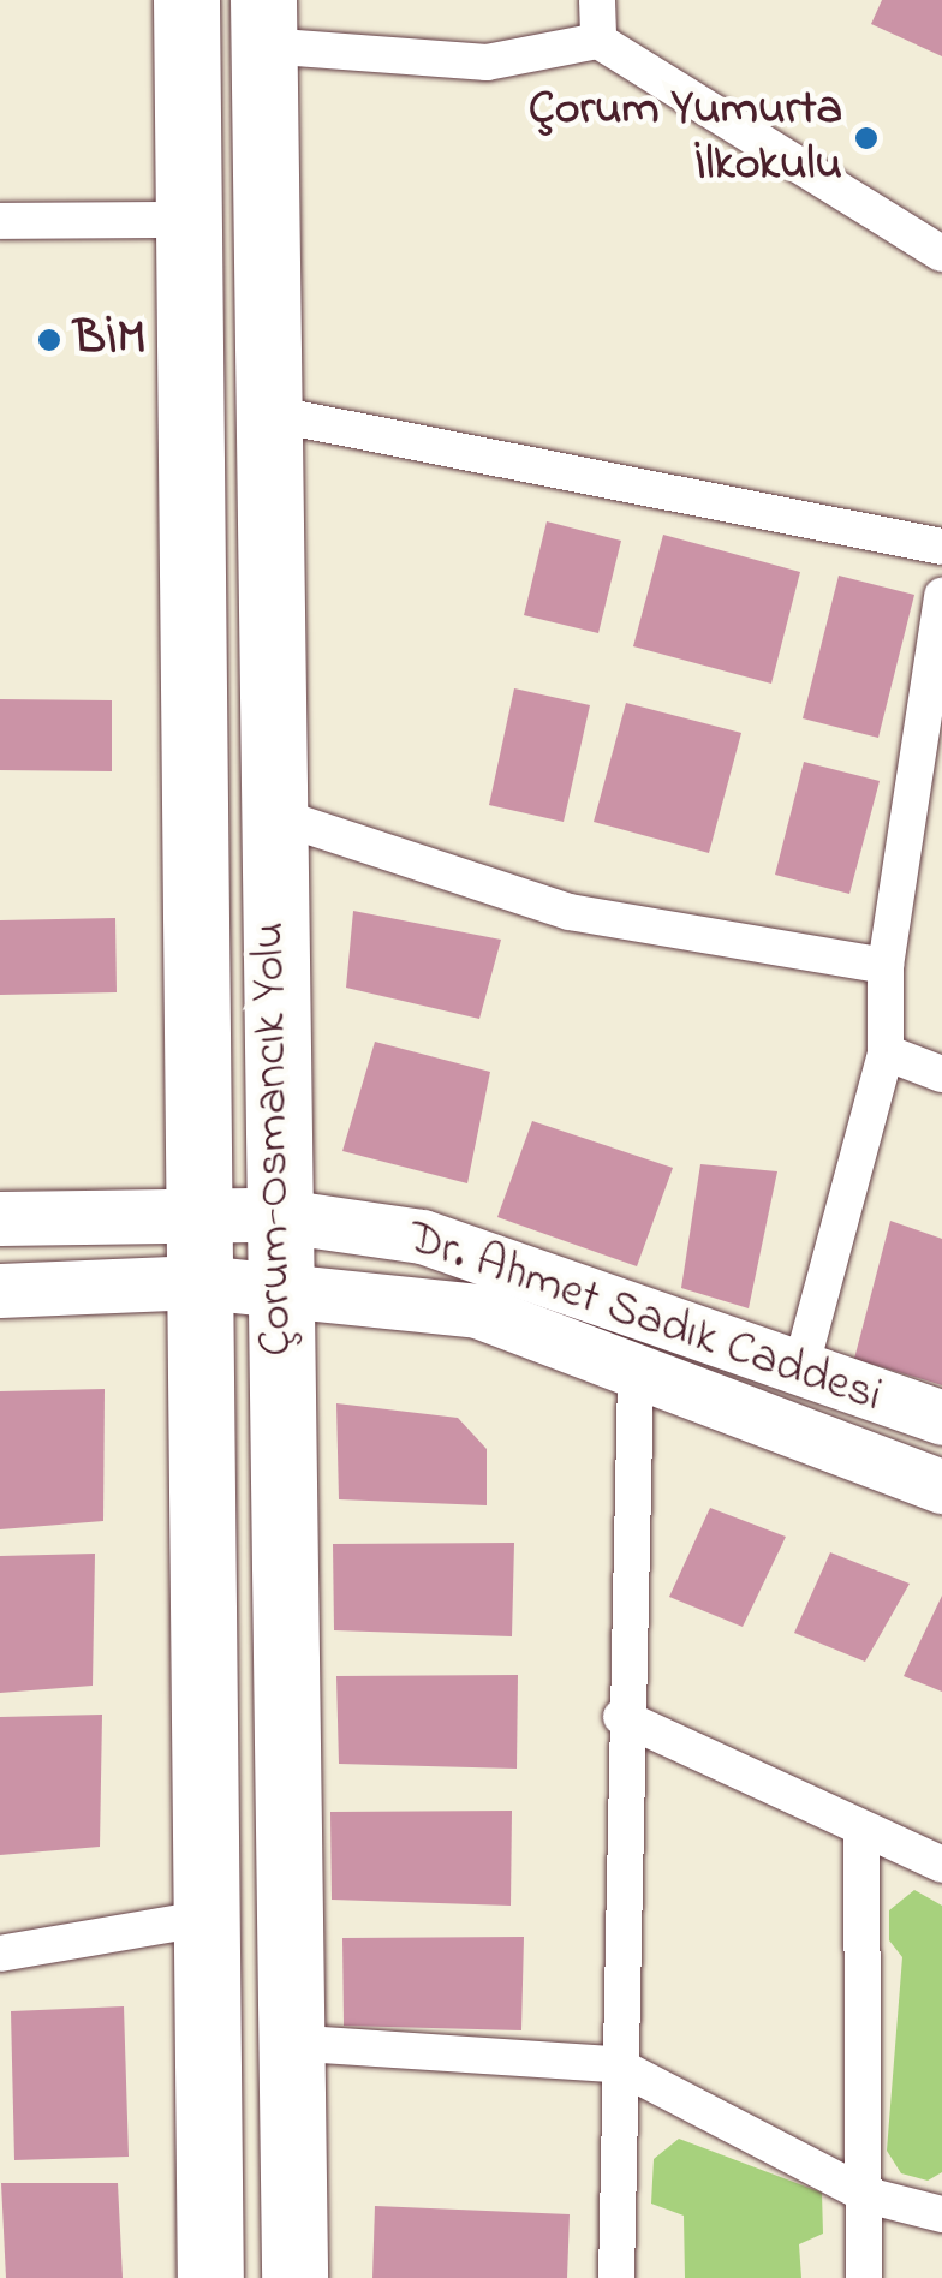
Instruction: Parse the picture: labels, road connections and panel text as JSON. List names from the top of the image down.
{
  "streets": {
    "highway": ["Çorum-Osmancık Yolu"],
    "street": ["Dr. Ahmet Sadık Caddesi"]
  },
  "crossings": [
    ["Çorum-Osmancık Yolu", "Dr. Ahmet Sadık Caddesi"]
  ],
  "places": ["Çorum Yumurta İlkokulu", "BİM"]
}
